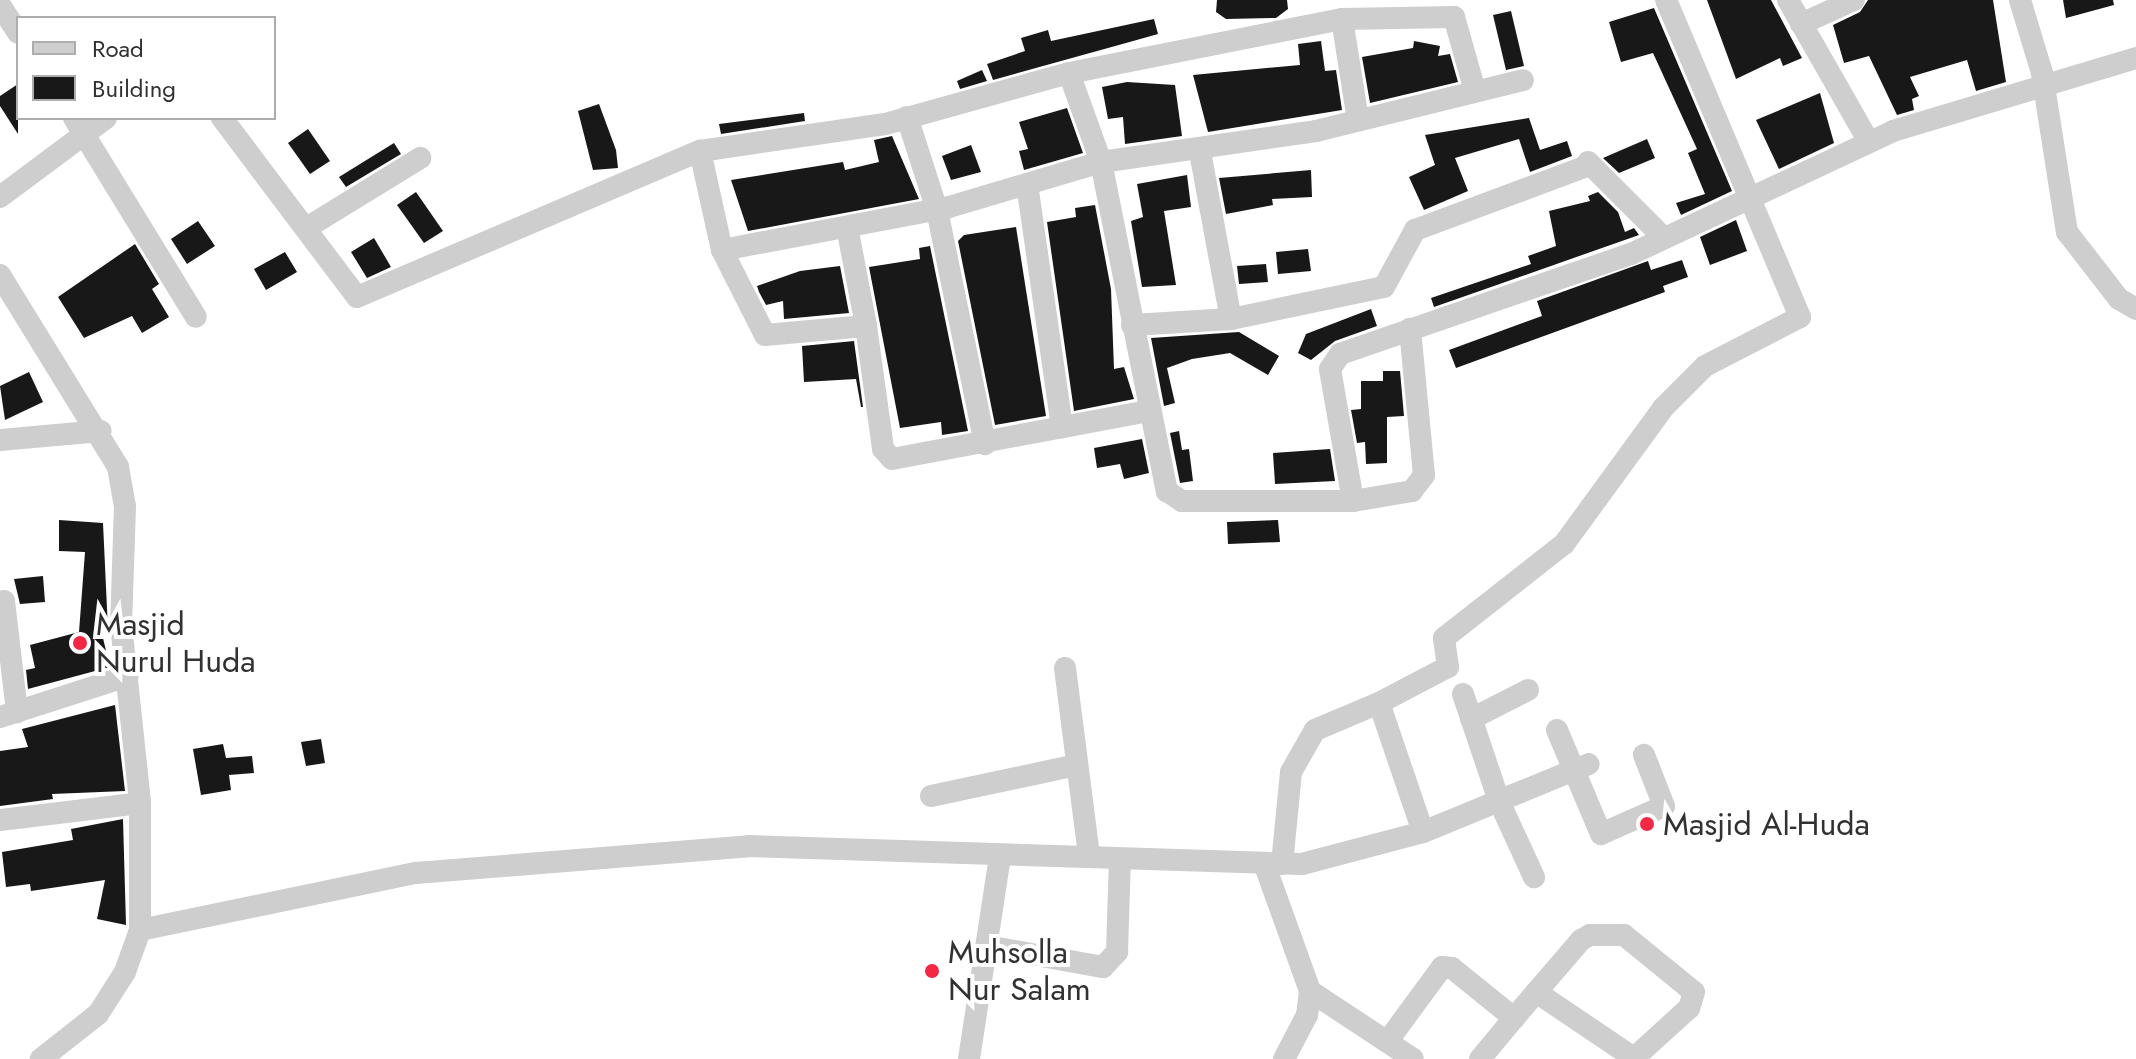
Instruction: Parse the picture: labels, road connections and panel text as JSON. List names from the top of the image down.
{
  "places": ["Masjid Nurul Huda", "Masjid Al-Huda", "Muhsolla Nur Salam"],
  "legend": ["Road", "Building"]
}
